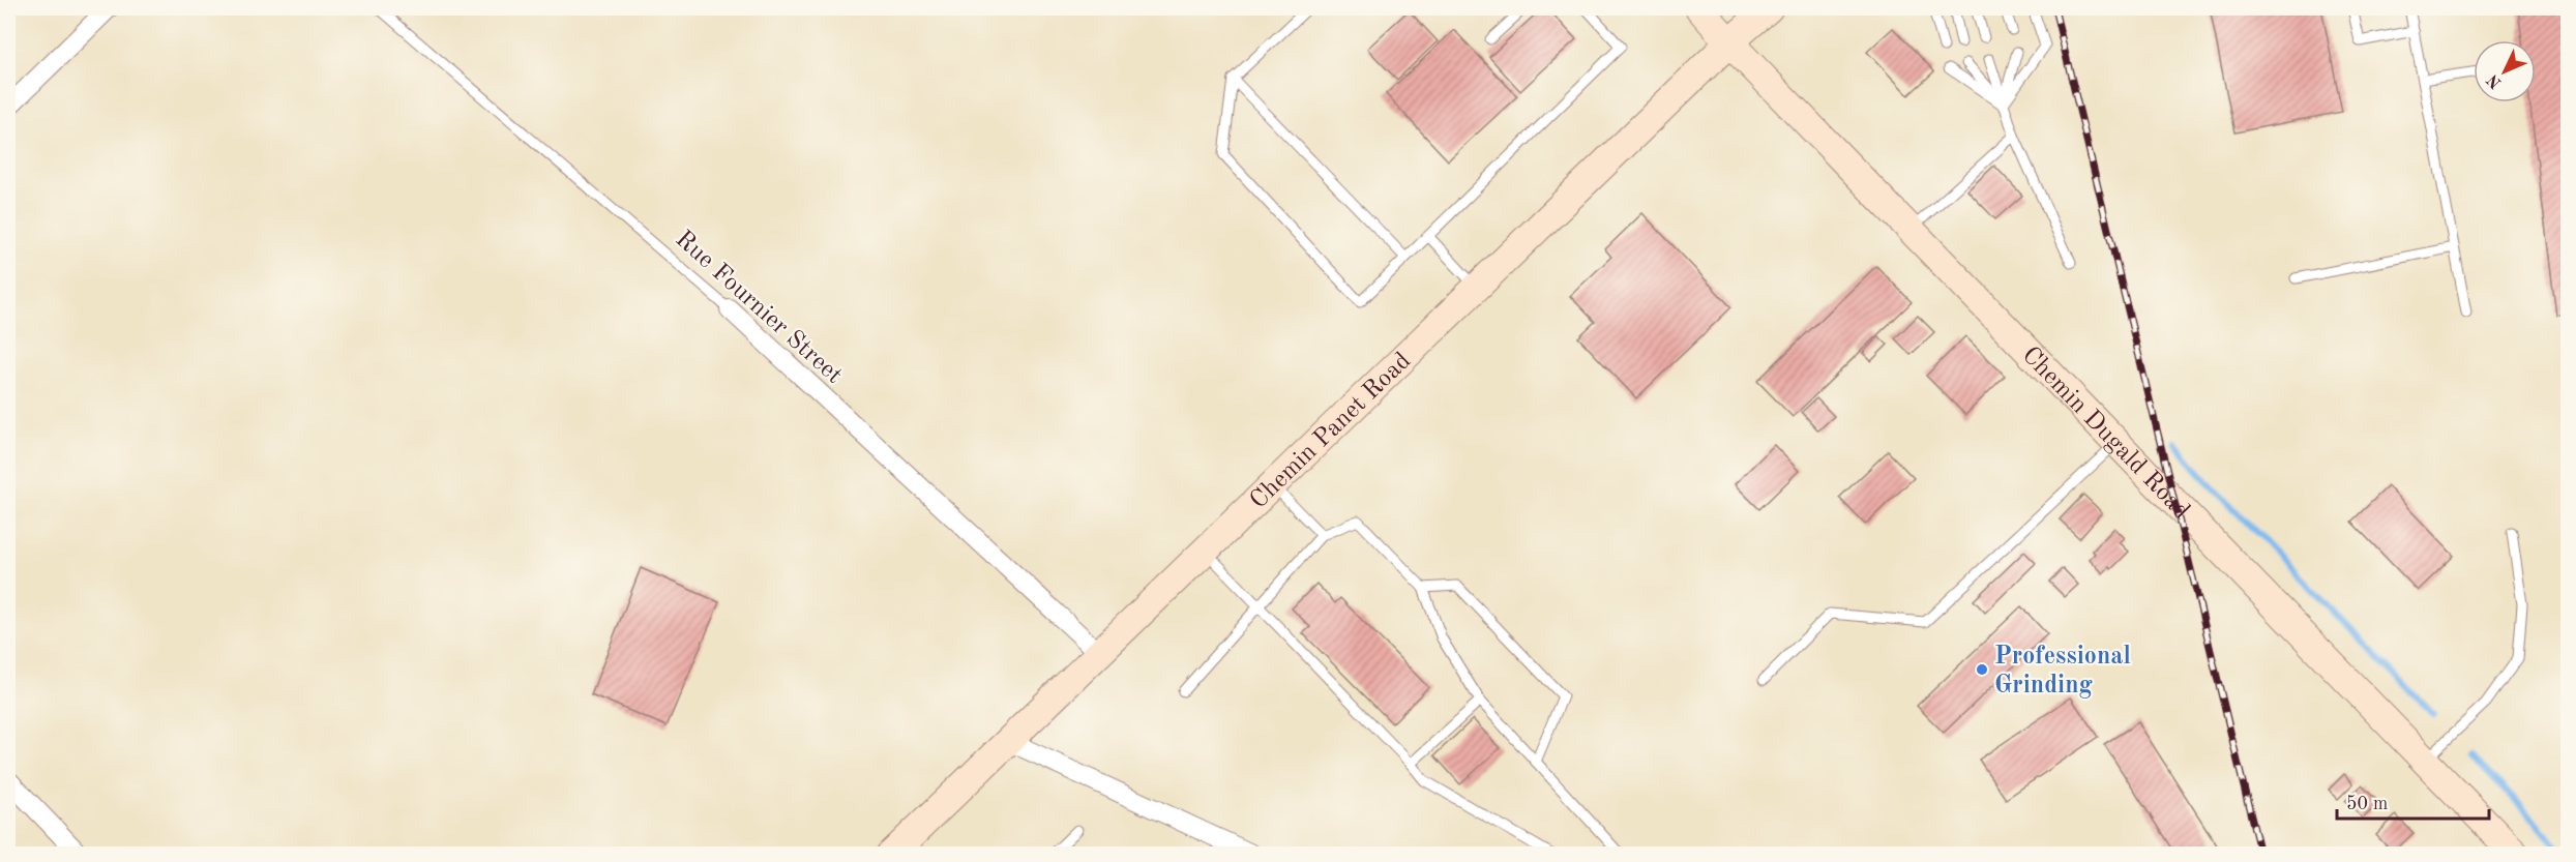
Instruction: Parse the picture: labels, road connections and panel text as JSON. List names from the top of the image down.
{
  "streets": {
    "street": ["Rue Fournier Street", "Chemin Panet Road", "Chemin Dugald Road"]
  },
  "crossings": [
    ["Rue Fournier Street", "Chemin Panet Road"],
    ["Chemin Panet Road", "Chemin Dugald Road"]
  ],
  "places": ["Professional Grinding"],
  "scale_bar": "50 m",
  "north": "bottom left"
}
